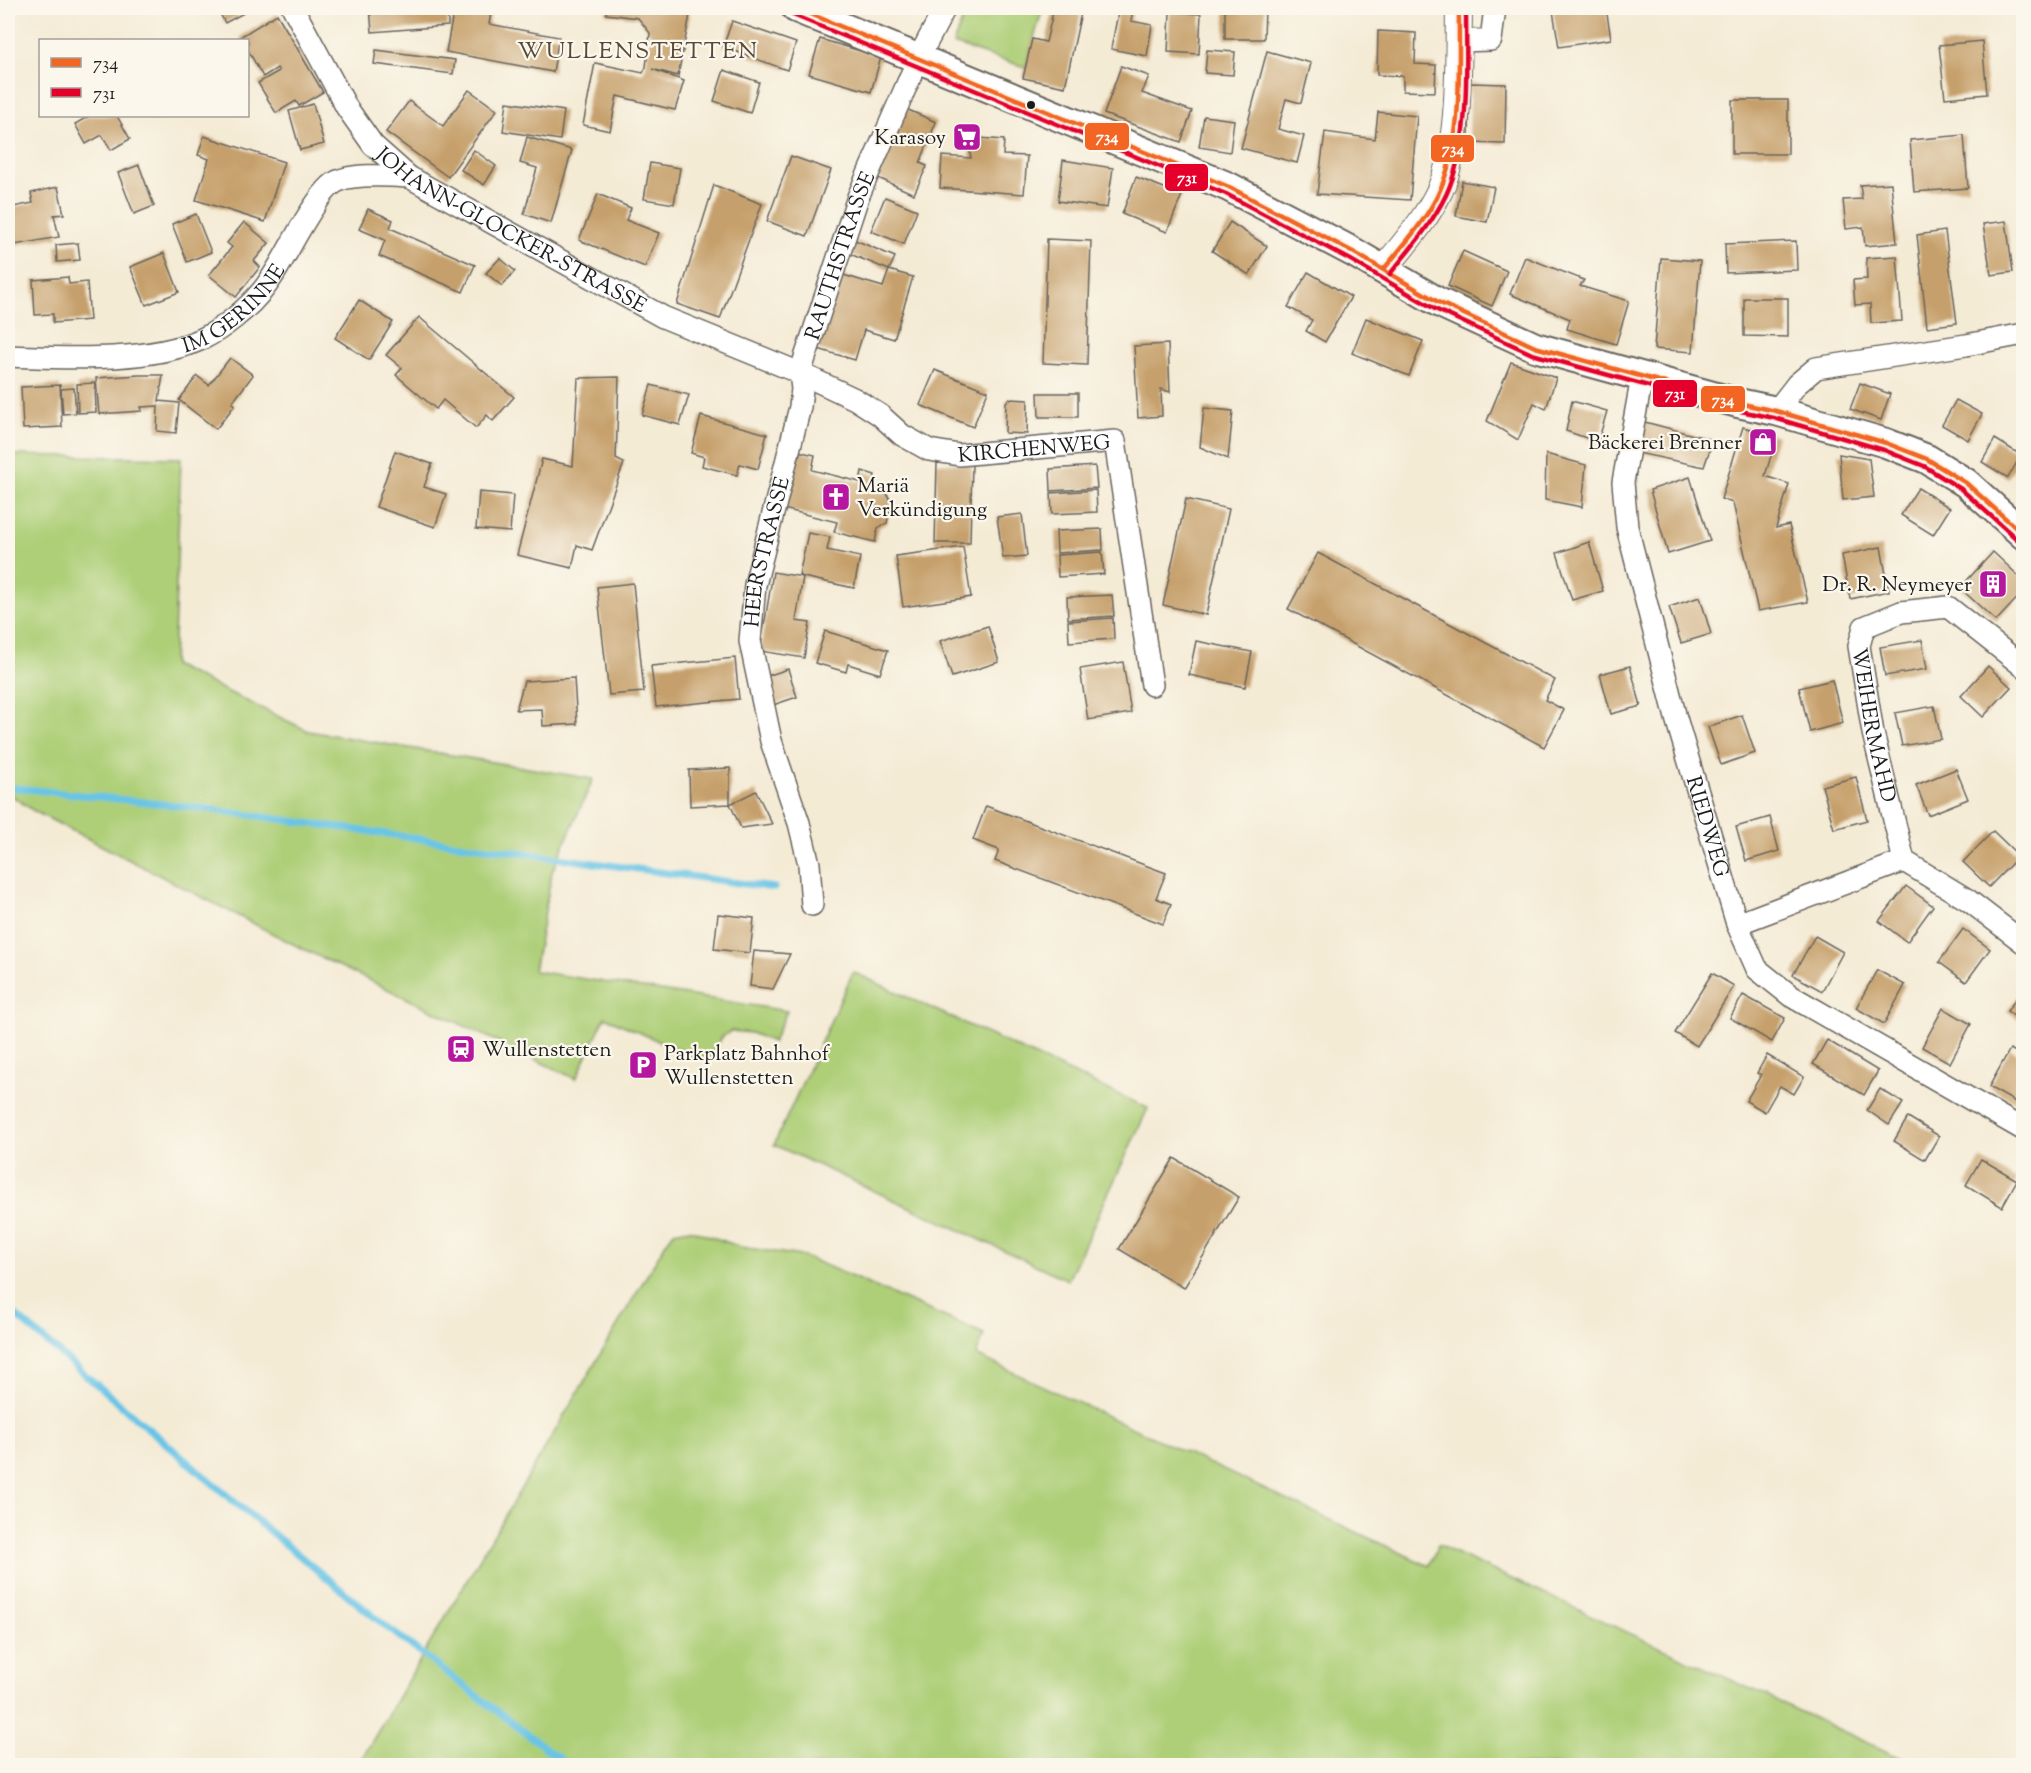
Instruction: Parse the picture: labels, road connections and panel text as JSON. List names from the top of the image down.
{
  "streets": {
    "street": [
      "JOHANN-GLOCKER-STRASSE",
      "RAUTHSTRASSE",
      "IM GERINNE",
      "KIRCHENWEG",
      "HEERSTRASSE",
      "WEIHERMAHD",
      "RIEDWEG"
    ]
  },
  "crossings": [
    ["JOHANN-GLOCKER-STRASSE", "RAUTHSTRASSE"],
    ["JOHANN-GLOCKER-STRASSE", "IM GERINNE"],
    ["JOHANN-GLOCKER-STRASSE", "KIRCHENWEG"],
    ["JOHANN-GLOCKER-STRASSE", "HEERSTRASSE"],
    ["RAUTHSTRASSE", "KIRCHENWEG"],
    ["RAUTHSTRASSE", "HEERSTRASSE"],
    ["KIRCHENWEG", "HEERSTRASSE"]
  ],
  "districts": ["WULLENSTETTEN"],
  "places": {
    "supermarket": ["Karasoy"],
    "shop": ["Bäckerei Brenner"],
    "church": ["Mariä Verkündigung"],
    "building": ["Dr. R. Neymeyer"],
    "station": ["Wullenstetten"],
    "parking": ["Parkplatz Bahnhof Wullenstetten"]
  },
  "lines": ["transit line 734", "transit line 731"],
  "legend": ["734", "731"]
}
